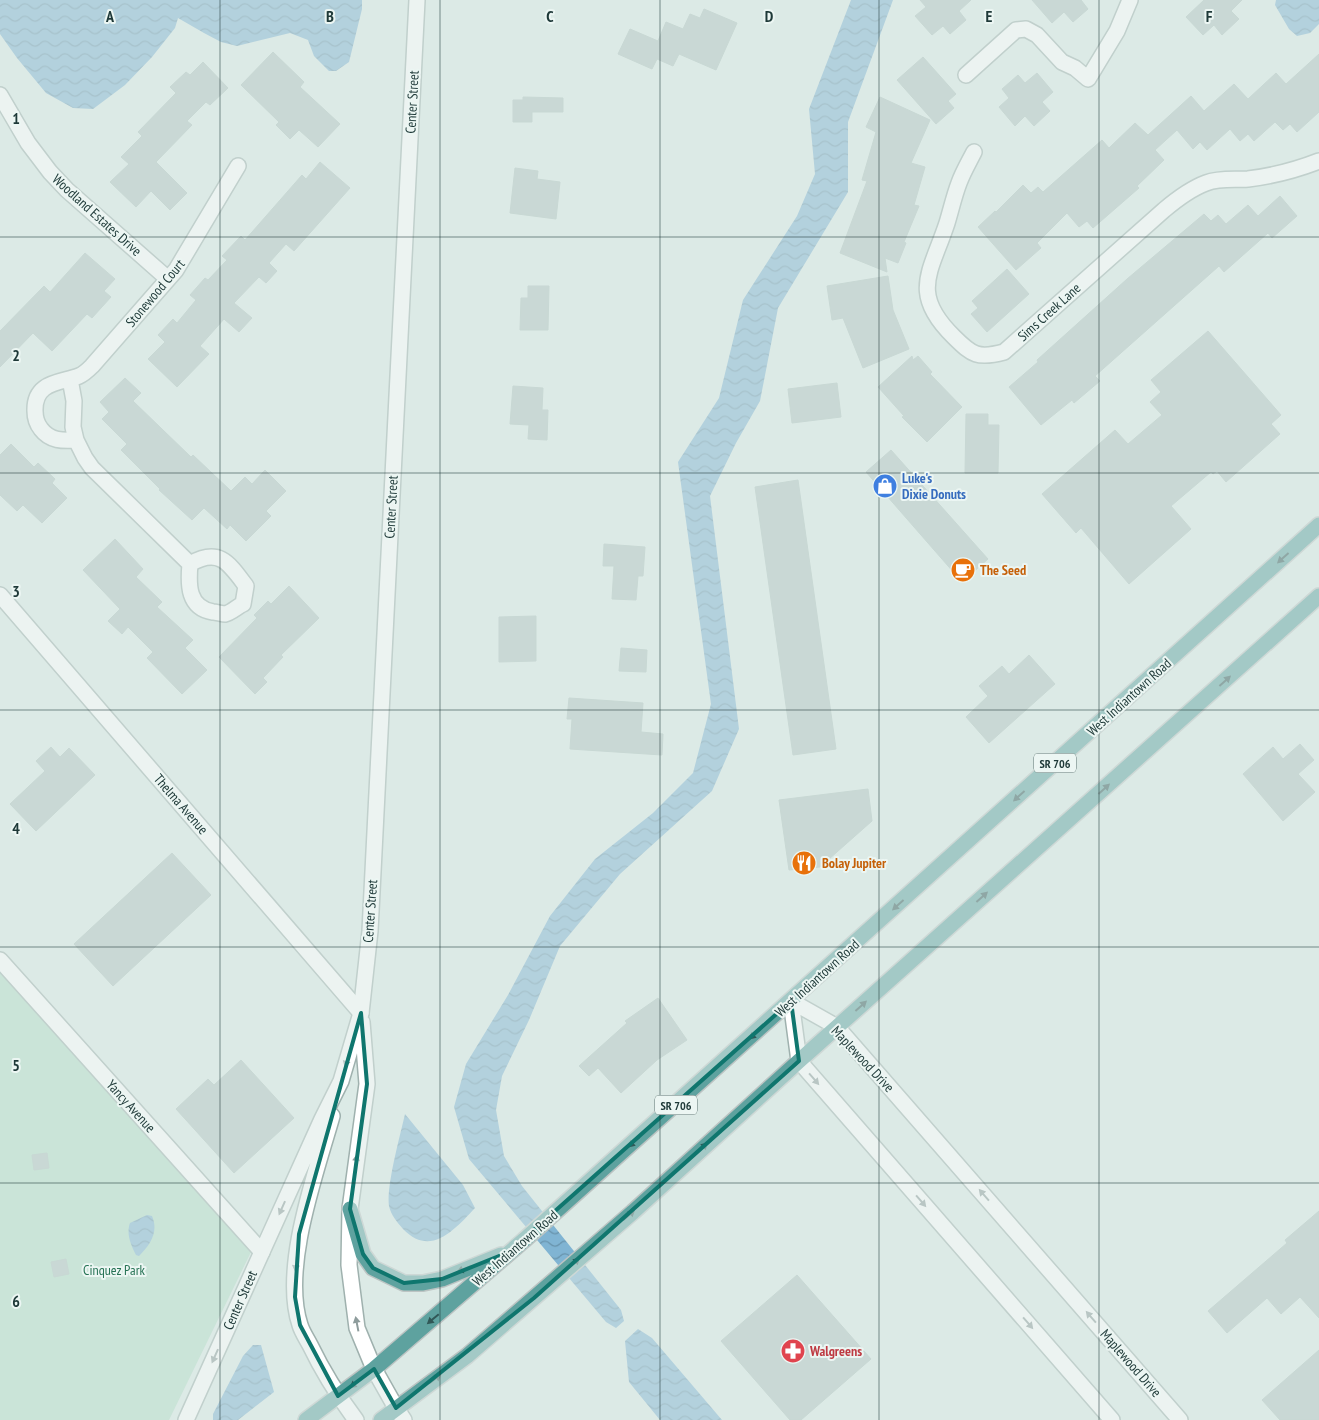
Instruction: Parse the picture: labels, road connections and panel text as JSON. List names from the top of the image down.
{
  "streets": {
    "main road": ["West Indiantown Road", "SR 706"],
    "street": [
      "Center Street",
      "Woodland Estates Drive",
      "Stonewood Court",
      "Sims Creek Lane",
      "Thelma Avenue",
      "Maplewood Drive",
      "Yancy Avenue"
    ]
  },
  "crossings": [
    ["Center Street", "West Indiantown Road"],
    ["Center Street", "Thelma Avenue"],
    ["Center Street", "Yancy Avenue"],
    ["Woodland Estates Drive", "Stonewood Court"],
    ["West Indiantown Road", "Maplewood Drive"]
  ],
  "parks": ["Cinquez Park"],
  "places": {
    "shop": ["Luke's Dixie Donuts"],
    "cafe": ["The Seed"],
    "restaurant": ["Bolay Jupiter"],
    "pharmacy": ["Walgreens"]
  },
  "grid": {
    "columns": [
      "A",
      "B",
      "C",
      "D",
      "E",
      "F"
    ],
    "rows": [
      "1",
      "2",
      "3",
      "4",
      "5",
      "6"
    ]
  }
}
